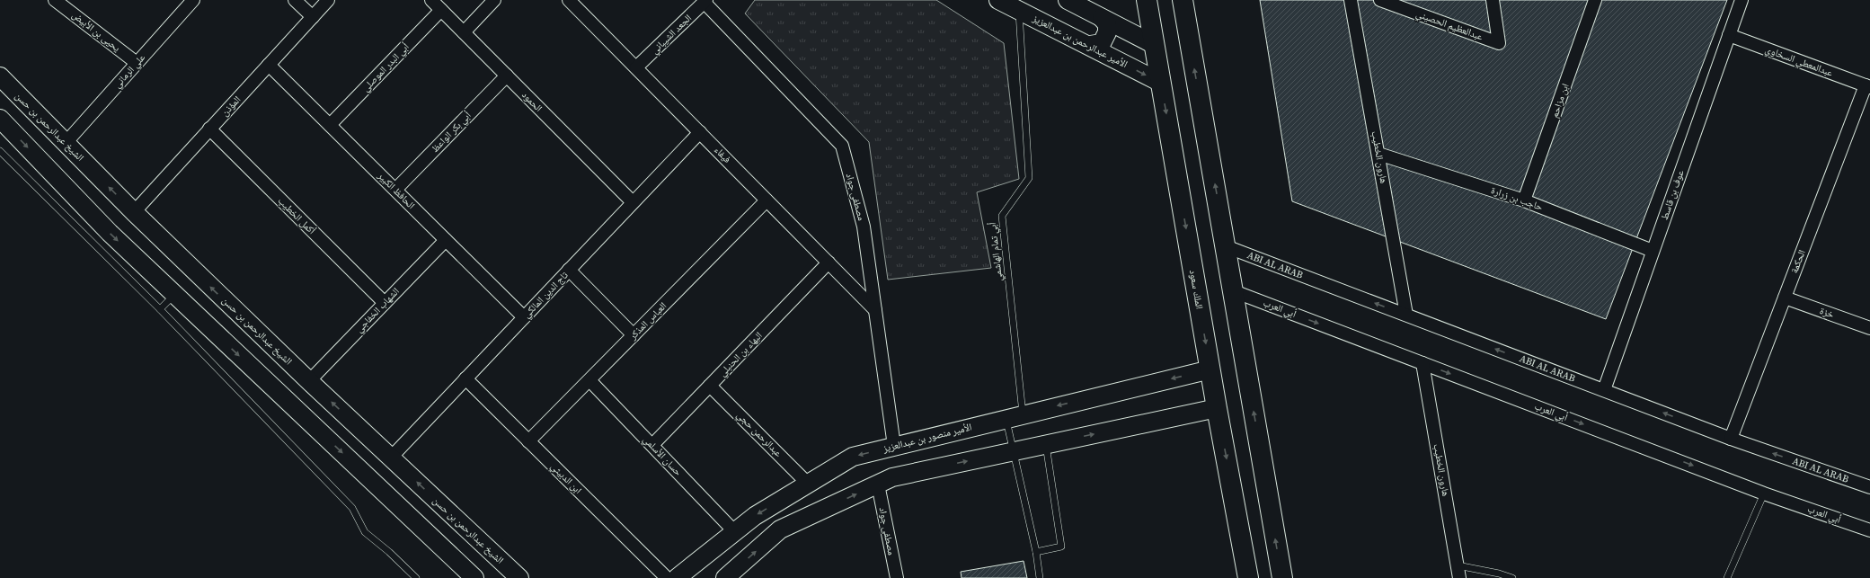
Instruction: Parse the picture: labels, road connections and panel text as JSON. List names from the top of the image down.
{
  "streets": {
    "main road": ["الملك سعود"],
    "street": [
      "عبدالعظيم الحصيني",
      "يحيى بن الأبيض",
      "الجعد الشيباني",
      "الأمير عبدالرحمن بن عبدالعزيز",
      "عبدالمعطي السخاوي",
      "أبي البدر الموصلي",
      "علي الرماني",
      "ابن مزاحم",
      "الحمود",
      "المؤذن",
      "الشيخ عبدالرحمن بن حسن",
      "أبي بكر الواعظ",
      "فيفاء",
      "هارون الخطيب",
      "الحافظ الكبير",
      "عوف بن قاسط",
      "مصطفى جواد",
      "حاجب بن زرارة",
      "أكمل الخطيب",
      "الحكمة",
      "ABI AL ARAB",
      "تاج الدين المالكي",
      "أبي العرب",
      "الشهاب الخفاجي",
      "خزة",
      "العباس المذكر",
      "البهاء بن الحنبلي",
      "عبدالرحمن حجي",
      "الأمير منصور بن عبدالعزيز",
      "حسان الأسلمي",
      "ابن الدبيثي"
    ],
    "lane": ["أبي تمام الهاشمي"]
  },
  "crossings": [
    ["يحيى بن الأبيض", "علي الرماني"],
    ["الجعد الشيباني", "فيفاء"],
    ["الجعد الشيباني", "مصطفى جواد"],
    ["الأمير عبدالرحمن بن عبدالعزيز", "أبي تمام الهاشمي"],
    ["الأمير عبدالرحمن بن عبدالعزيز", "الملك سعود"],
    ["عبدالمعطي السخاوي", "عوف بن قاسط"],
    ["عبدالمعطي السخاوي", "الحكمة"],
    ["أبي البدر الموصلي", "الحمود"],
    ["أبي البدر الموصلي", "الحافظ الكبير"],
    ["علي الرماني", "الشيخ عبدالرحمن بن حسن"],
    ["ابن مزاحم", "حاجب بن زرارة"],
    ["الحمود", "أبي بكر الواعظ"],
    ["الحمود", "تاج الدين المالكي"],
    ["المؤذن", "الشيخ عبدالرحمن بن حسن"],
    ["المؤذن", "الحافظ الكبير"],
    ["المؤذن", "أكمل الخطيب"],
    ["الشيخ عبدالرحمن بن حسن", "تاج الدين المالكي"],
    ["الشيخ عبدالرحمن بن حسن", "الشهاب الخفاجي"],
    ["أبي بكر الواعظ", "الحافظ الكبير"],
    ["فيفاء", "مصطفى جواد"],
    ["فيفاء", "تاج الدين المالكي"],
    ["فيفاء", "العباس المذكر"],
    ["فيفاء", "البهاء بن الحنبلي"],
    ["هارون الخطيب", "حاجب بن زرارة"],
    ["هارون الخطيب", "ABI AL ARAB"],
    ["هارون الخطيب", "أبي العرب"],
    ["الحافظ الكبير", "تاج الدين المالكي"],
    ["الحافظ الكبير", "الشهاب الخفاجي"],
    ["عوف بن قاسط", "حاجب بن زرارة"],
    ["عوف بن قاسط", "ABI AL ARAB"],
    ["مصطفى جواد", "الأمير منصور بن عبدالعزيز"],
    ["أكمل الخطيب", "الشهاب الخفاجي"],
    ["أبي تمام الهاشمي", "الأمير منصور بن عبدالعزيز"],
    ["الحكمة", "ABI AL ARAB"],
    ["الحكمة", "خزة"],
    ["الملك سعود", "الأمير منصور بن عبدالعزيز"],
    ["تاج الدين المالكي", "ابن الدبيثي"],
    ["العباس المذكر", "حسان الأسلمي"],
    ["العباس المذكر", "ابن الدبيثي"],
    ["البهاء بن الحنبلي", "عبدالرحمن حجي"],
    ["البهاء بن الحنبلي", "حسان الأسلمي"],
    ["عبدالرحمن حجي", "الأمير منصور بن عبدالعزيز"],
    ["الأمير منصور بن عبدالعزيز", "حسان الأسلمي"]
  ],
  "one_way": ["ABI AL ARAB", "أبي العرب"]
}
